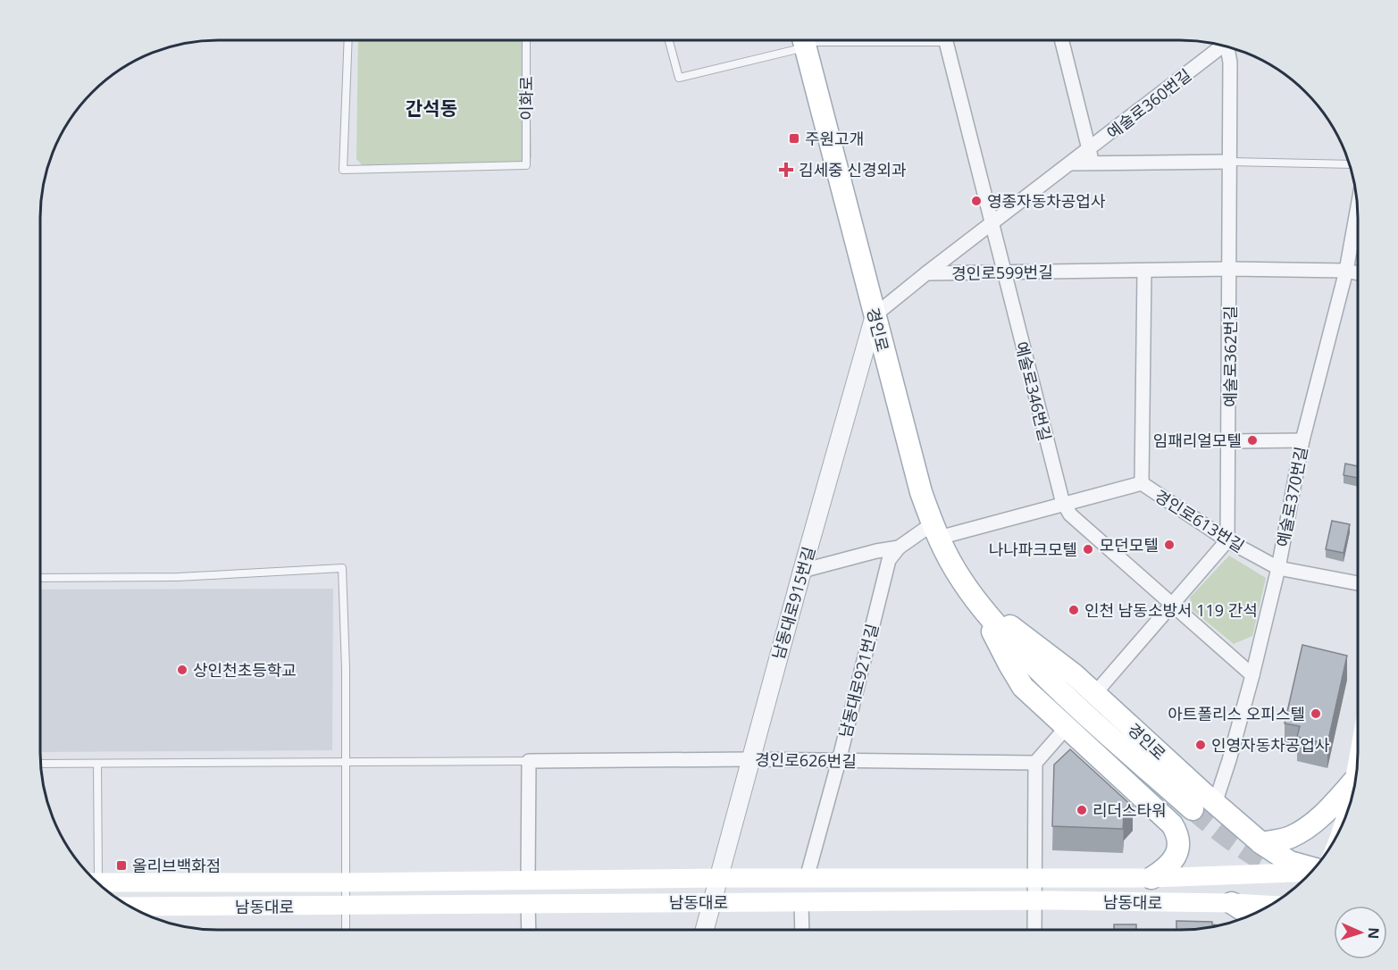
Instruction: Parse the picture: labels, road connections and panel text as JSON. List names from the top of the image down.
{
  "streets": {
    "main road": ["경인로", "남동대로"],
    "street": [
      "예술로360번길",
      "경인로599번길",
      "예술로362번길",
      "예술로346번길",
      "예술로370번길",
      "경인로613번길",
      "남동대로915번길",
      "남동대로921번길",
      "경인로626번길"
    ],
    "lane": ["이화로"]
  },
  "crossings": [
    ["예술로360번길", "경인로599번길"],
    ["예술로360번길", "예술로362번길"],
    ["예술로360번길", "예술로346번길"],
    ["경인로599번길", "예술로362번길"],
    ["경인로599번길", "예술로346번길"],
    ["경인로599번길", "예술로370번길"],
    ["경인로", "예술로370번길"],
    ["경인로", "경인로613번길"],
    ["경인로", "남동대로915번길"],
    ["예술로362번길", "경인로613번길"],
    ["예술로346번길", "예술로370번길"],
    ["예술로346번길", "경인로613번길"],
    ["예술로370번길", "경인로613번길"],
    ["남동대로915번길", "경인로626번길"],
    ["남동대로915번길", "남동대로"],
    ["남동대로921번길", "경인로626번길"]
  ],
  "districts": ["간석동"],
  "places": {
    "transit": ["주원고개", "올리브백화점"],
    "health": ["김세중 신경외과"],
    "other": [
      "영종자동차공업사",
      "임패리얼모텔",
      "모던모텔",
      "나나파크모텔",
      "인천 남동소방서 119 간석",
      "상인천초등학교",
      "아트폴리스 오피스텔",
      "인영자동차공업사",
      "리더스타워"
    ]
  },
  "north": "right"
}
